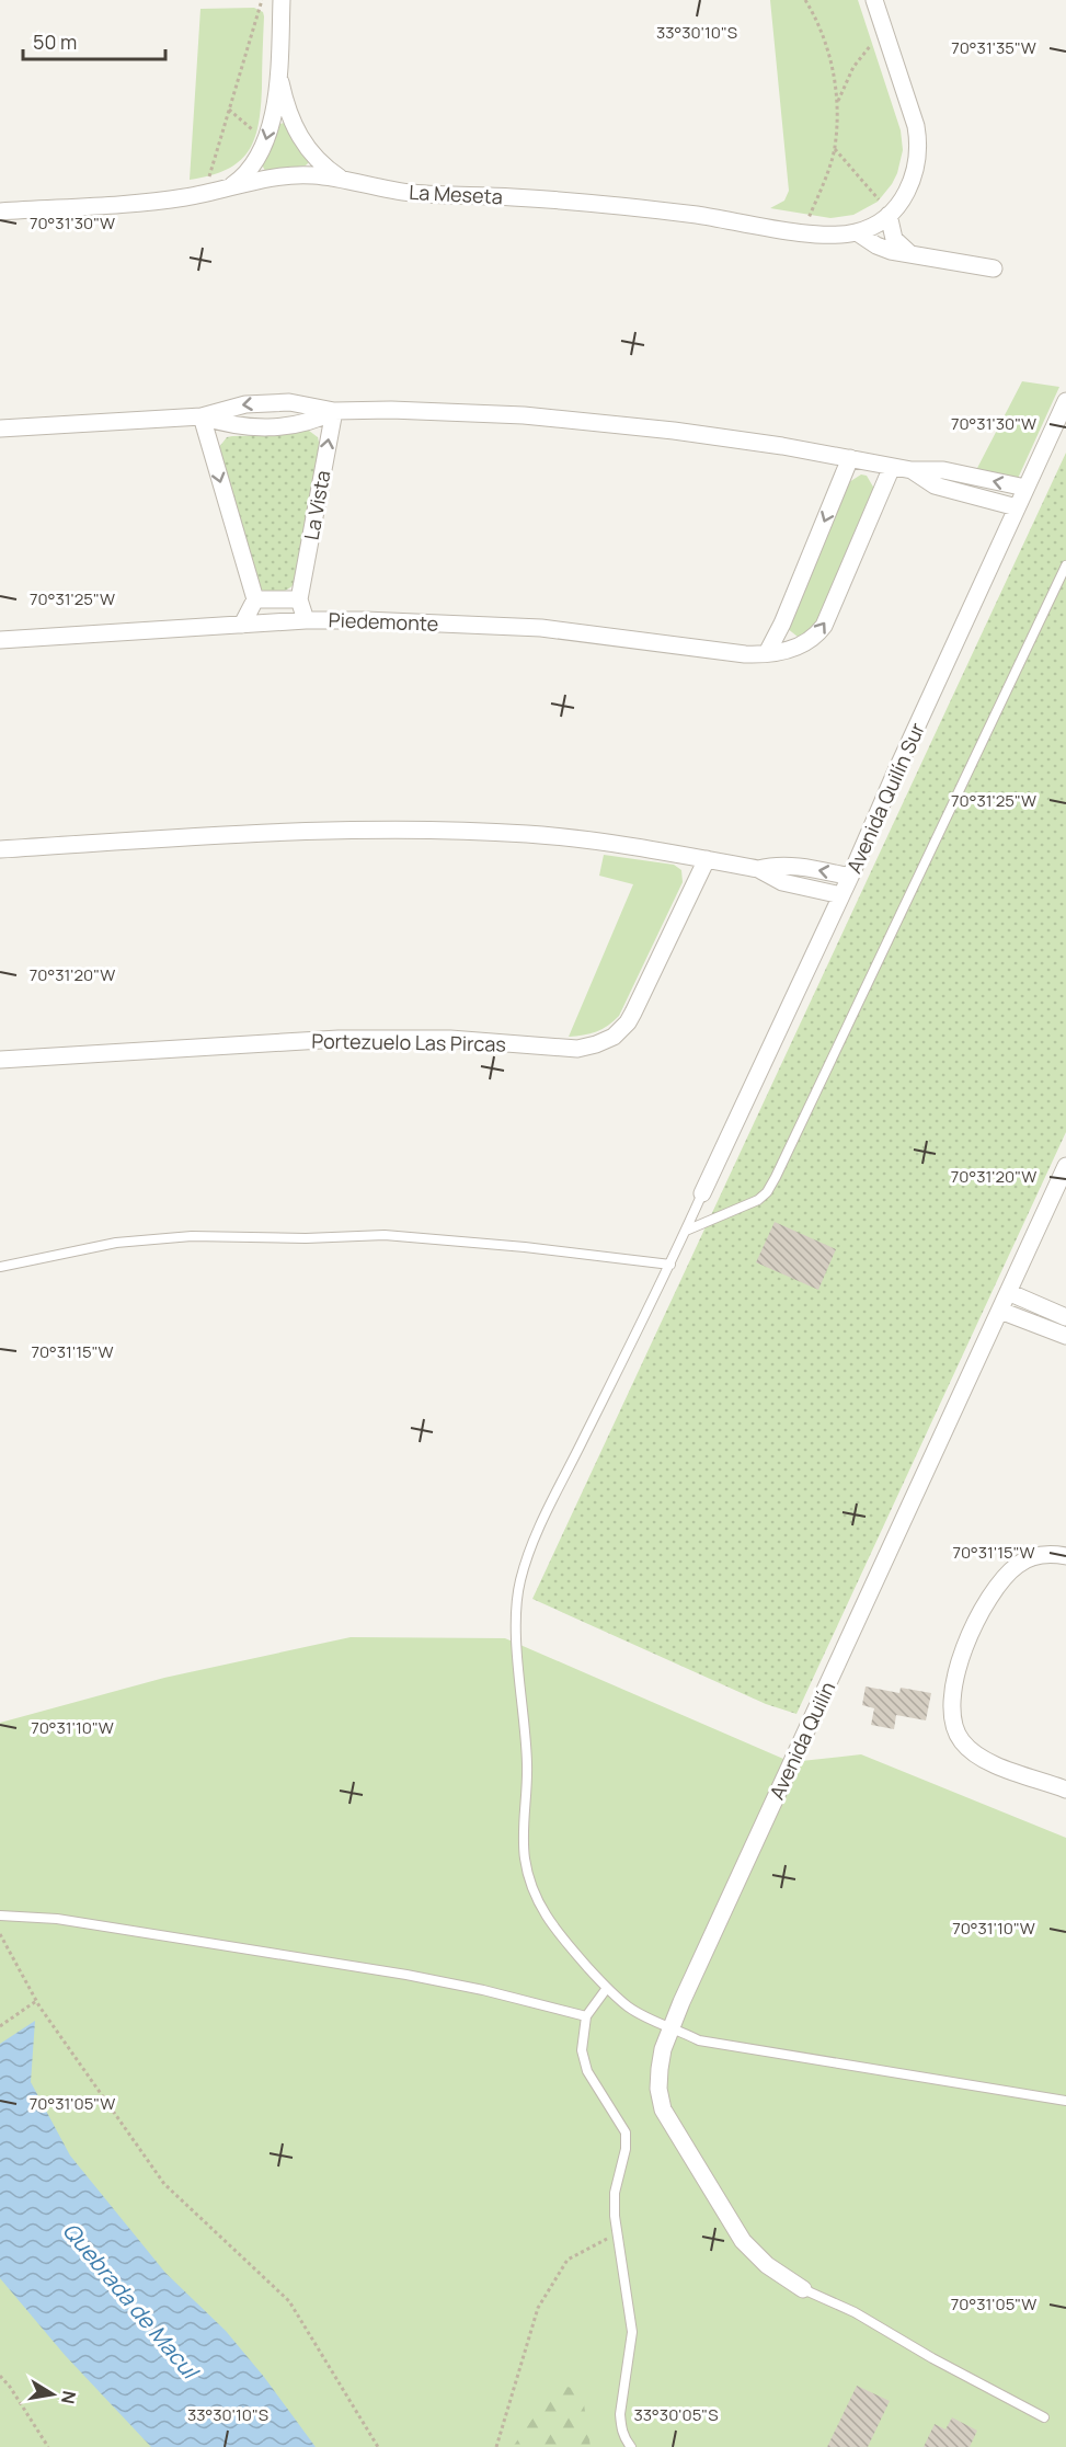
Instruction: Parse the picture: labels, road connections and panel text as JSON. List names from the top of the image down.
{
  "streets": {
    "street": [
      "La Meseta",
      "La Vista",
      "Piedemonte",
      "Avenida Quilín Sur",
      "Portezuelo Las Pircas",
      "Avenida Quilín"
    ]
  },
  "crossings": [
    ["La Vista", "Piedemonte"]
  ],
  "one_way": ["La Vista"],
  "water": ["Quebrada de Macul"],
  "scale_bar": "50 m",
  "north": "right",
  "coordinates": [
    "33°30'10\"S",
    "70°31'35\"W",
    "70°31'30\"W",
    "70°31'25\"W",
    "70°31'20\"W",
    "70°31'15\"W",
    "70°31'10\"W",
    "70°31'05\"W",
    "33°30'05\"S"
  ]
}
